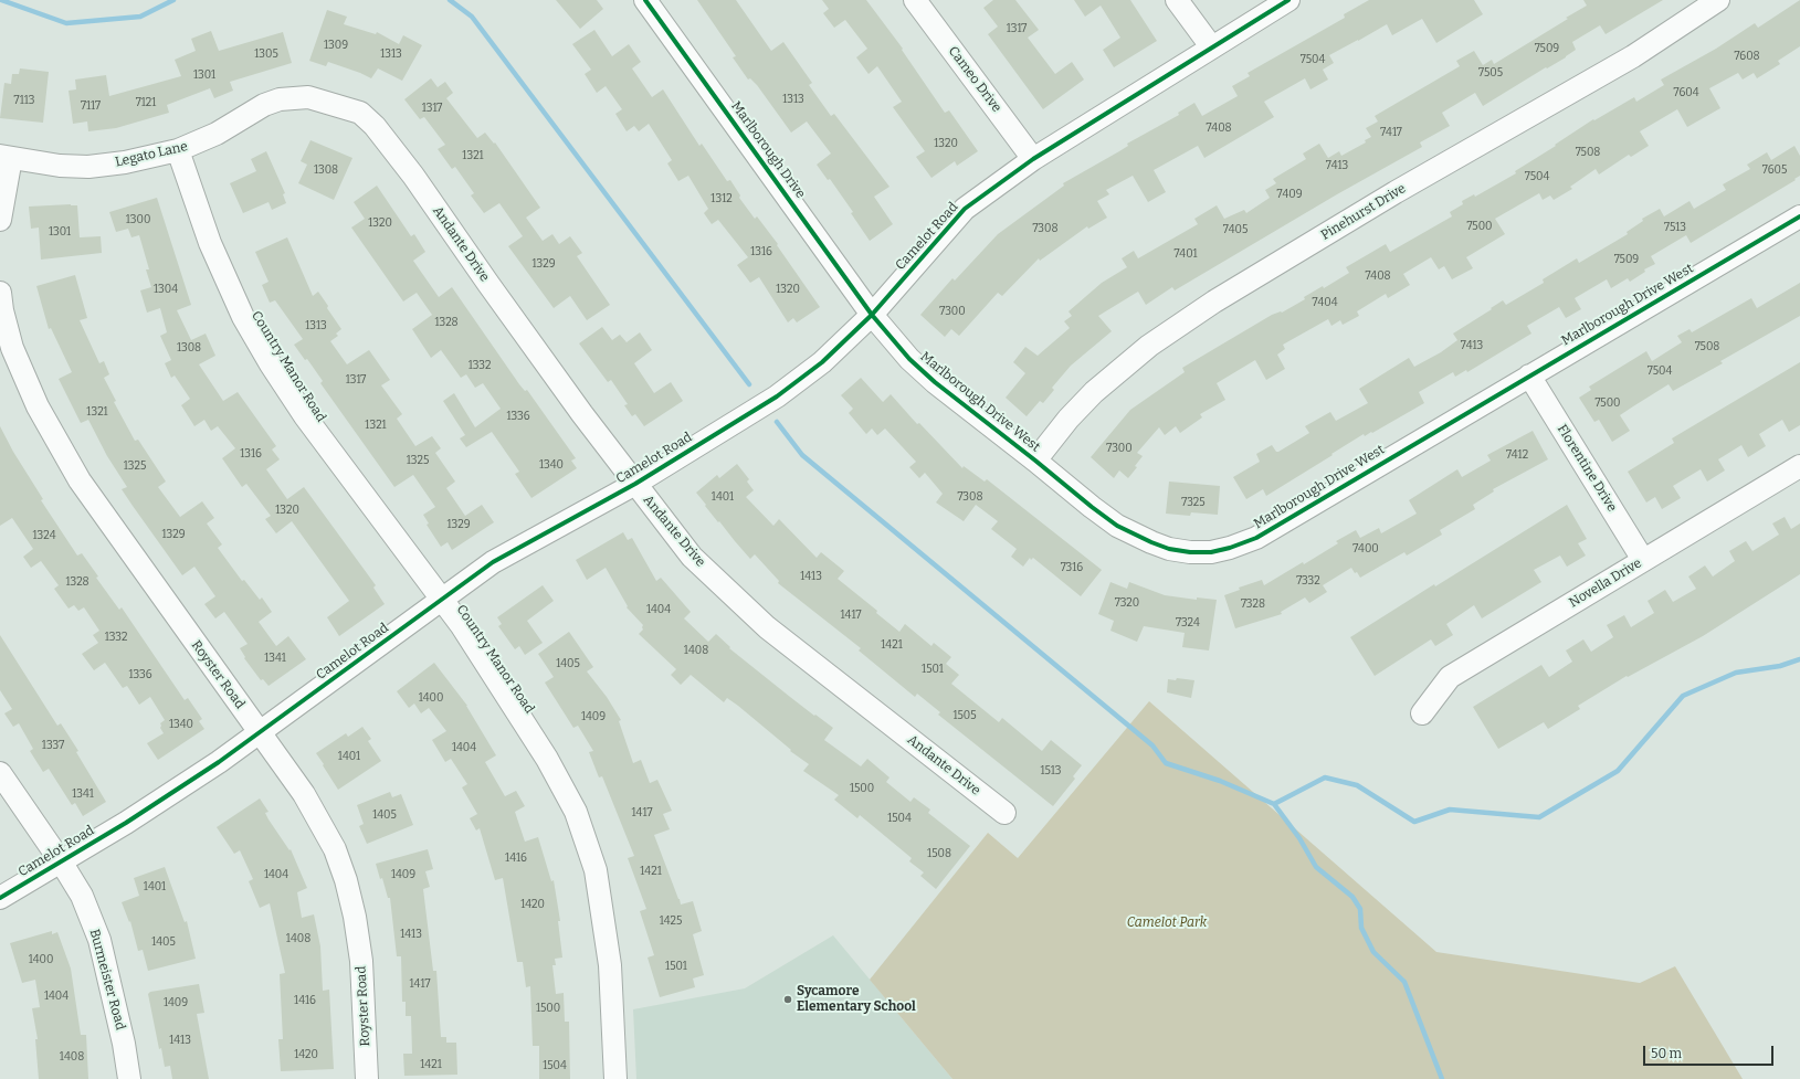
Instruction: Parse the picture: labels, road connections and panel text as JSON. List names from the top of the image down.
{
  "streets": {
    "street": [
      "Cameo Drive",
      "Marlborough Drive",
      "Legato Lane",
      "Pinehurst Drive",
      "Camelot Road",
      "Andante Drive",
      "Marlborough Drive West",
      "Country Manor Road",
      "Florentine Drive",
      "Novella Drive",
      "Royster Road",
      "Burmeister Road"
    ]
  },
  "crossings": [
    ["Cameo Drive", "Camelot Road"],
    ["Marlborough Drive", "Camelot Road"],
    ["Marlborough Drive", "Marlborough Drive West"],
    ["Legato Lane", "Andante Drive"],
    ["Legato Lane", "Country Manor Road"],
    ["Pinehurst Drive", "Marlborough Drive West"],
    ["Camelot Road", "Andante Drive"],
    ["Camelot Road", "Marlborough Drive West"],
    ["Camelot Road", "Country Manor Road"],
    ["Camelot Road", "Royster Road"],
    ["Camelot Road", "Burmeister Road"],
    ["Marlborough Drive West", "Florentine Drive"],
    ["Florentine Drive", "Novella Drive"]
  ],
  "parks": ["Camelot Park"],
  "places": ["Sycamore Elementary School"],
  "house_numbers": [
    "1317",
    "1309",
    "7509",
    "1305",
    "1313",
    "7608",
    "7504",
    "7505",
    "1301",
    "7604",
    "1313",
    "7113",
    "7121",
    "7117",
    "1317",
    "7408",
    "7417",
    "1320",
    "7508",
    "1321",
    "7413",
    "1308",
    "7605",
    "7504",
    "7409",
    "1312",
    "1300",
    "1320",
    "7500",
    "7513",
    "7308",
    "7405",
    "1301",
    "1316",
    "7401",
    "7509",
    "1329",
    "7408",
    "1304",
    "1320",
    "7404",
    "7300",
    "1328",
    "1313",
    "7413",
    "7508",
    "1308",
    "1332",
    "7504",
    "1317",
    "7500",
    "1321",
    "1336",
    "1321",
    "7300",
    "1316",
    "7412",
    "1325",
    "1340",
    "1325",
    "1401",
    "7308",
    "7325",
    "1320",
    "1329",
    "1329",
    "1324",
    "7400",
    "7316",
    "1413",
    "7332",
    "1328",
    "7320",
    "7328",
    "1404",
    "1417",
    "7324",
    "1332",
    "1421",
    "1408",
    "1341",
    "1405",
    "1501",
    "1336",
    "1400",
    "1505",
    "1409",
    "1340",
    "1337",
    "1404",
    "1401",
    "1513",
    "1500",
    "1341",
    "1417",
    "1405",
    "1504",
    "1508",
    "1416",
    "1421",
    "1404",
    "1409",
    "1401",
    "1420",
    "1425",
    "1413",
    "1408",
    "1405",
    "1400",
    "1501",
    "1417",
    "1404",
    "1416",
    "1409",
    "1500",
    "1413",
    "1420",
    "1408",
    "1421",
    "1504"
  ],
  "scale_bar": "50 m"
}
